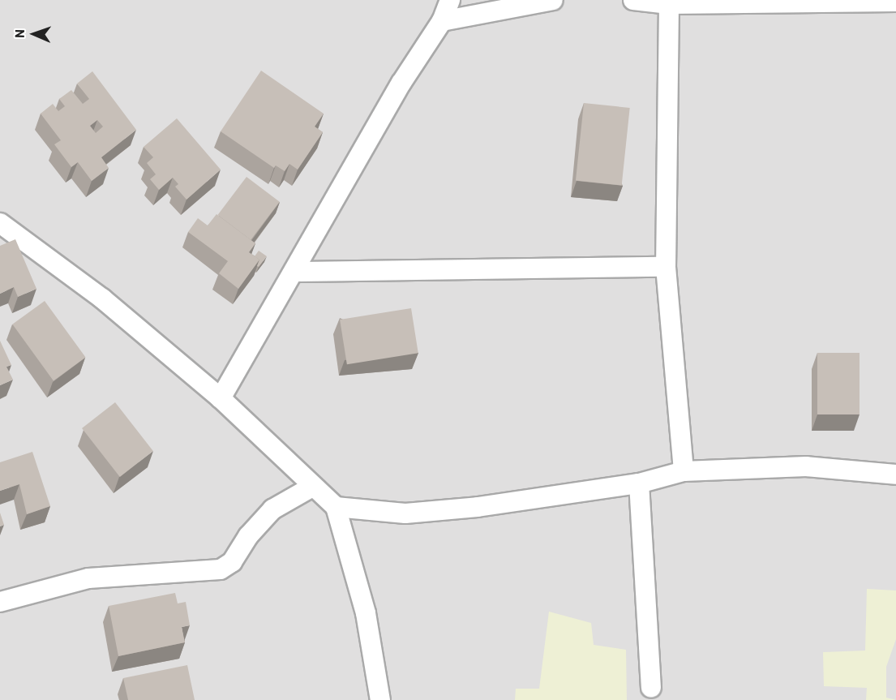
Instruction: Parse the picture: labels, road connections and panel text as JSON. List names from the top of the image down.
{
  "north": "left"
}
